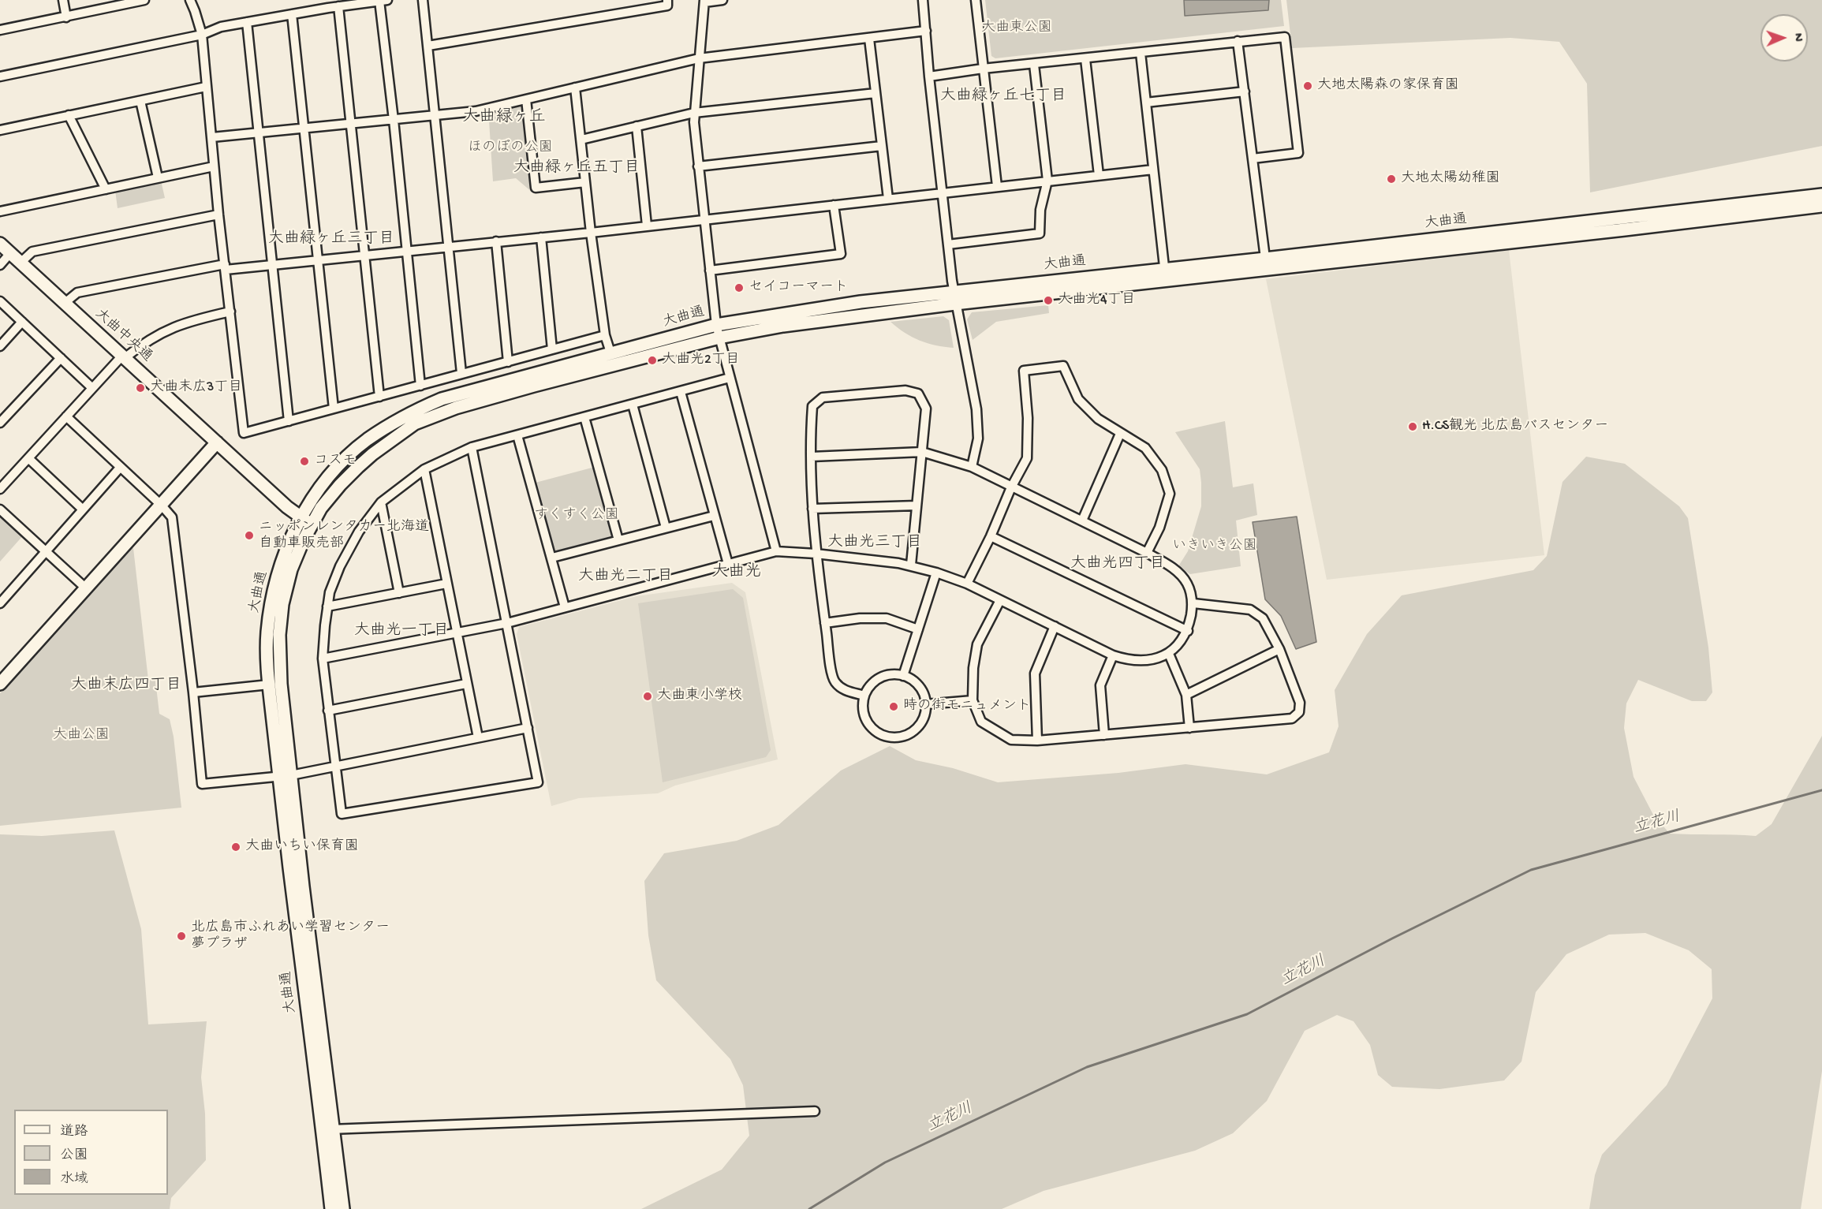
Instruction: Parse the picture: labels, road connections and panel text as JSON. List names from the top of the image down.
{
  "streets": {
    "street": ["大曲通", "大曲中央通"]
  },
  "crossings": [
    ["大曲通", "大曲中央通"]
  ],
  "districts": [
    "大曲緑ヶ丘七丁目",
    "大曲緑ヶ丘",
    "大曲緑ヶ丘五丁目",
    "大曲緑ヶ丘三丁目",
    "大曲光三丁目",
    "大曲光四丁目",
    "大曲光",
    "大曲光二丁目",
    "大曲光一丁目",
    "大曲末広四丁目"
  ],
  "water": ["立花川"],
  "parks": [
    "大曲東公園",
    "ほのぼの公園",
    "すくすく公園",
    "いきいき公園",
    "大曲公園"
  ],
  "places": [
    "大地太陽森の家保育園",
    "大地太陽幼稚園",
    "セイコーマート",
    "大曲光4丁目",
    "大曲光2丁目",
    "大曲末広3丁目",
    "H.CS観光 北広島バスセンター",
    "コスモ",
    "ニッポンレンタカー北海道 自動車販売部",
    "大曲東小学校",
    "時の街モニュメント",
    "大曲いちい保育園",
    "北広島市ふれあい学習センター 夢プラザ"
  ],
  "legend": ["道路", "公園", "水域"],
  "north": "right"
}
